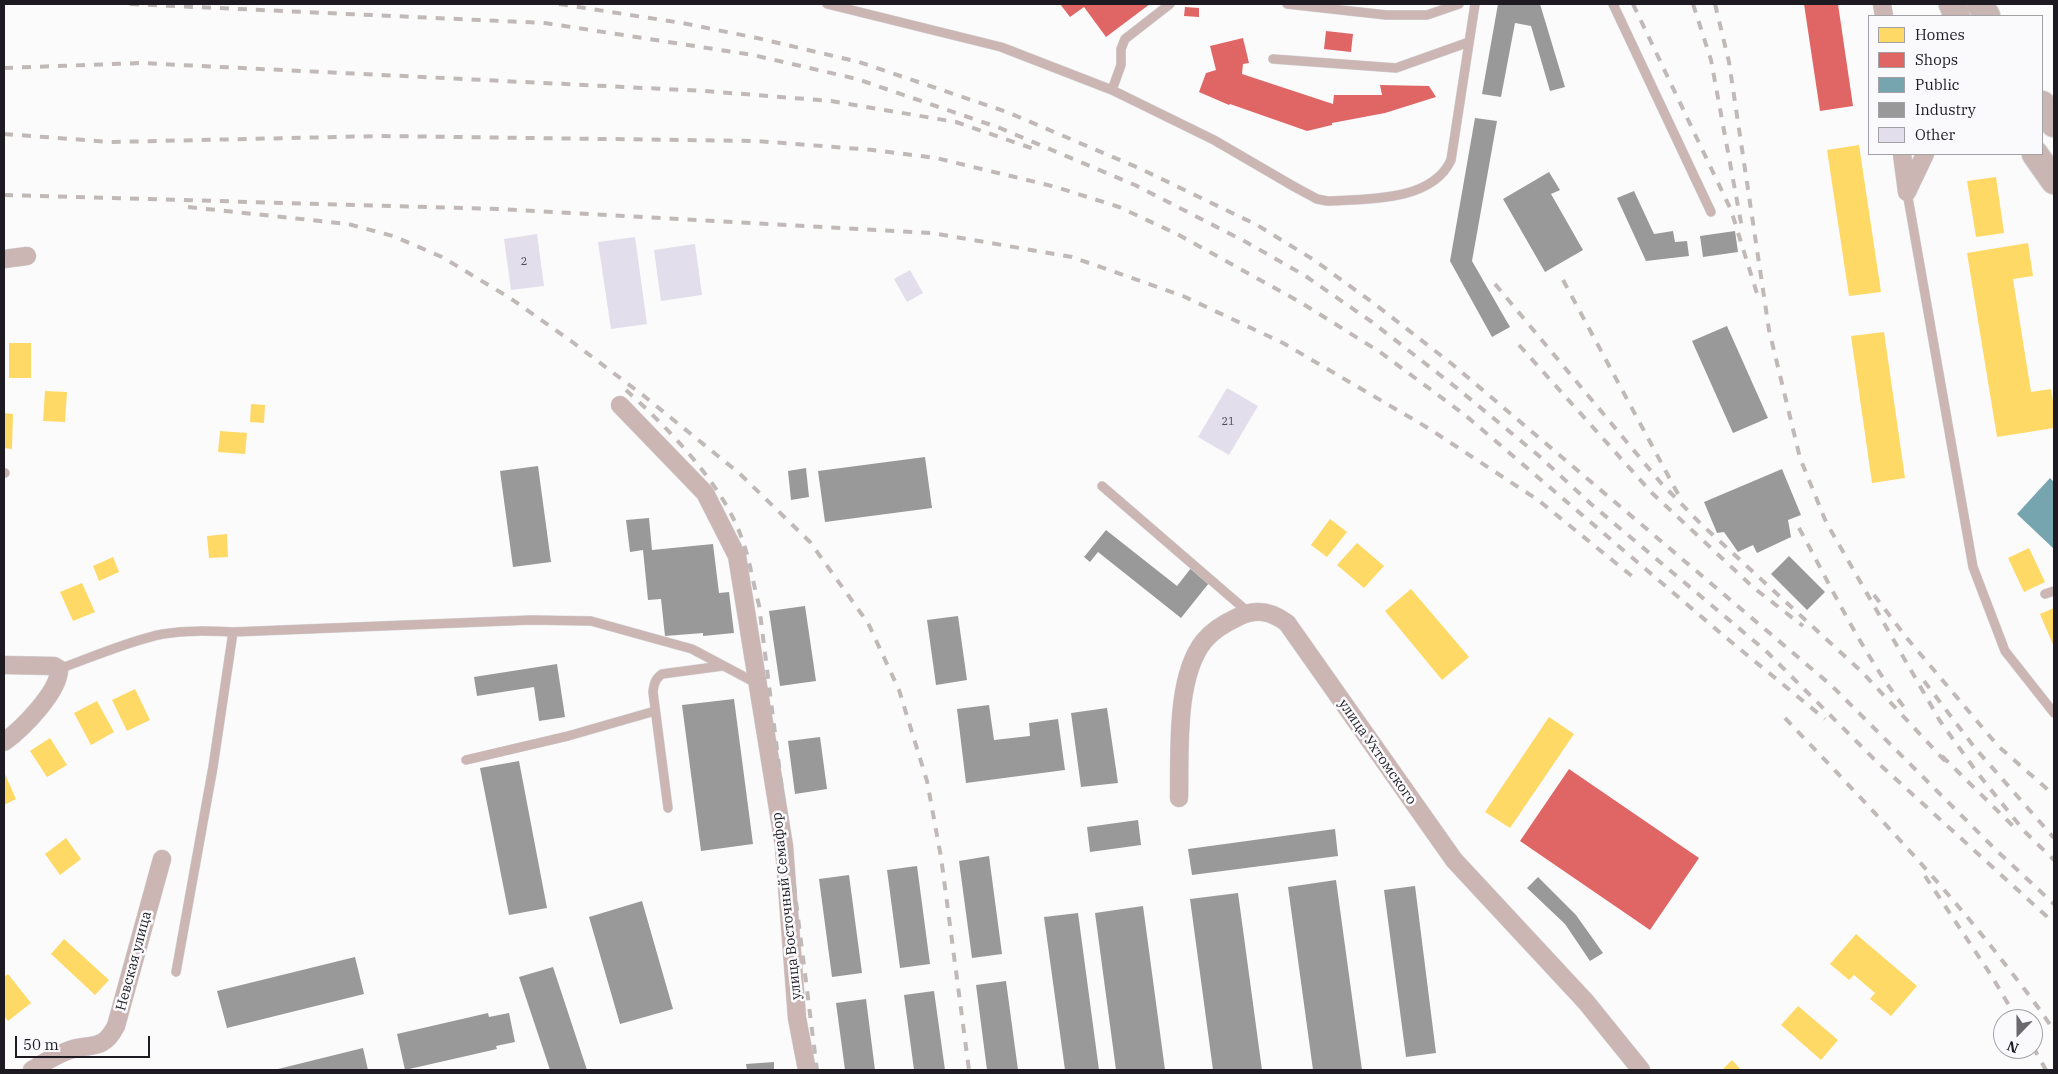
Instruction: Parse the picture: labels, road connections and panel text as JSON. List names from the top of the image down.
{
  "streets": {
    "street": ["улица Ухтомского", "улица Восточный Семафор", "Невская улица"]
  },
  "house_numbers": ["2", "21"],
  "legend": [
    "Homes",
    "Shops",
    "Public",
    "Industry",
    "Other"
  ],
  "scale_bar": "50 m",
  "north": "bottom"
}
